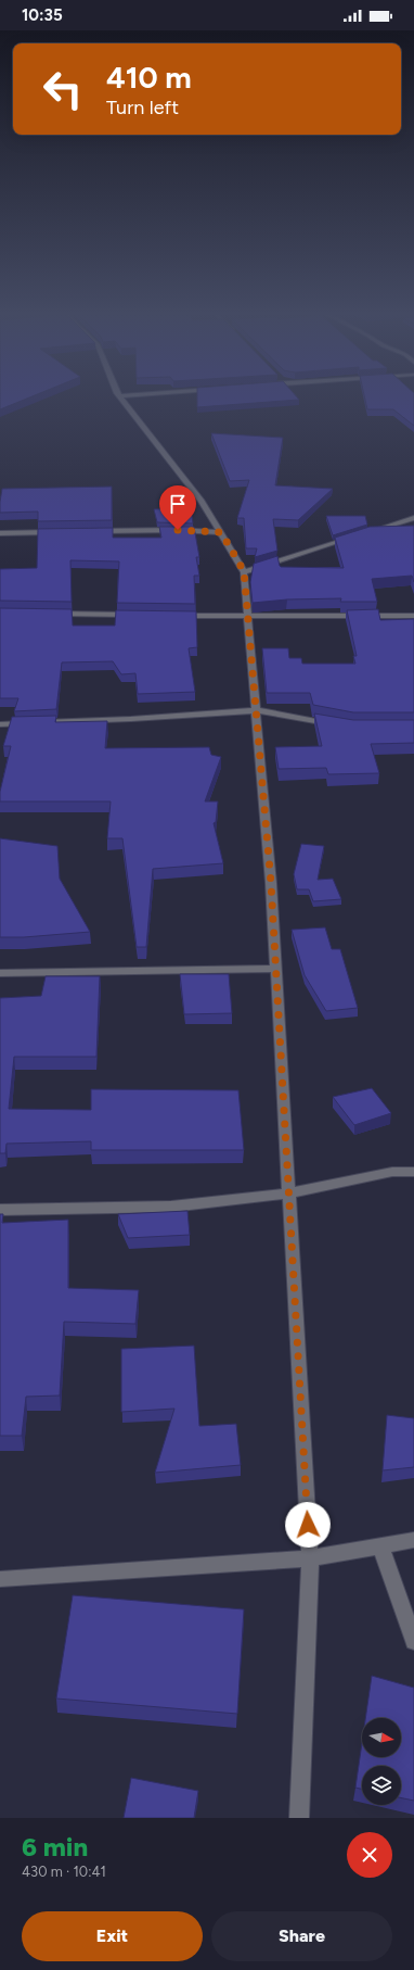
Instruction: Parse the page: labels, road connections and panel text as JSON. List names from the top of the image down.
{
  "north": "right",
  "page": {
    "status": "10:35",
    "turn": ["410 m", "Turn left"],
    "heading": ["6 min", "430 m · 10:41"],
    "buttons": ["Exit", "Share"]
  }
}
